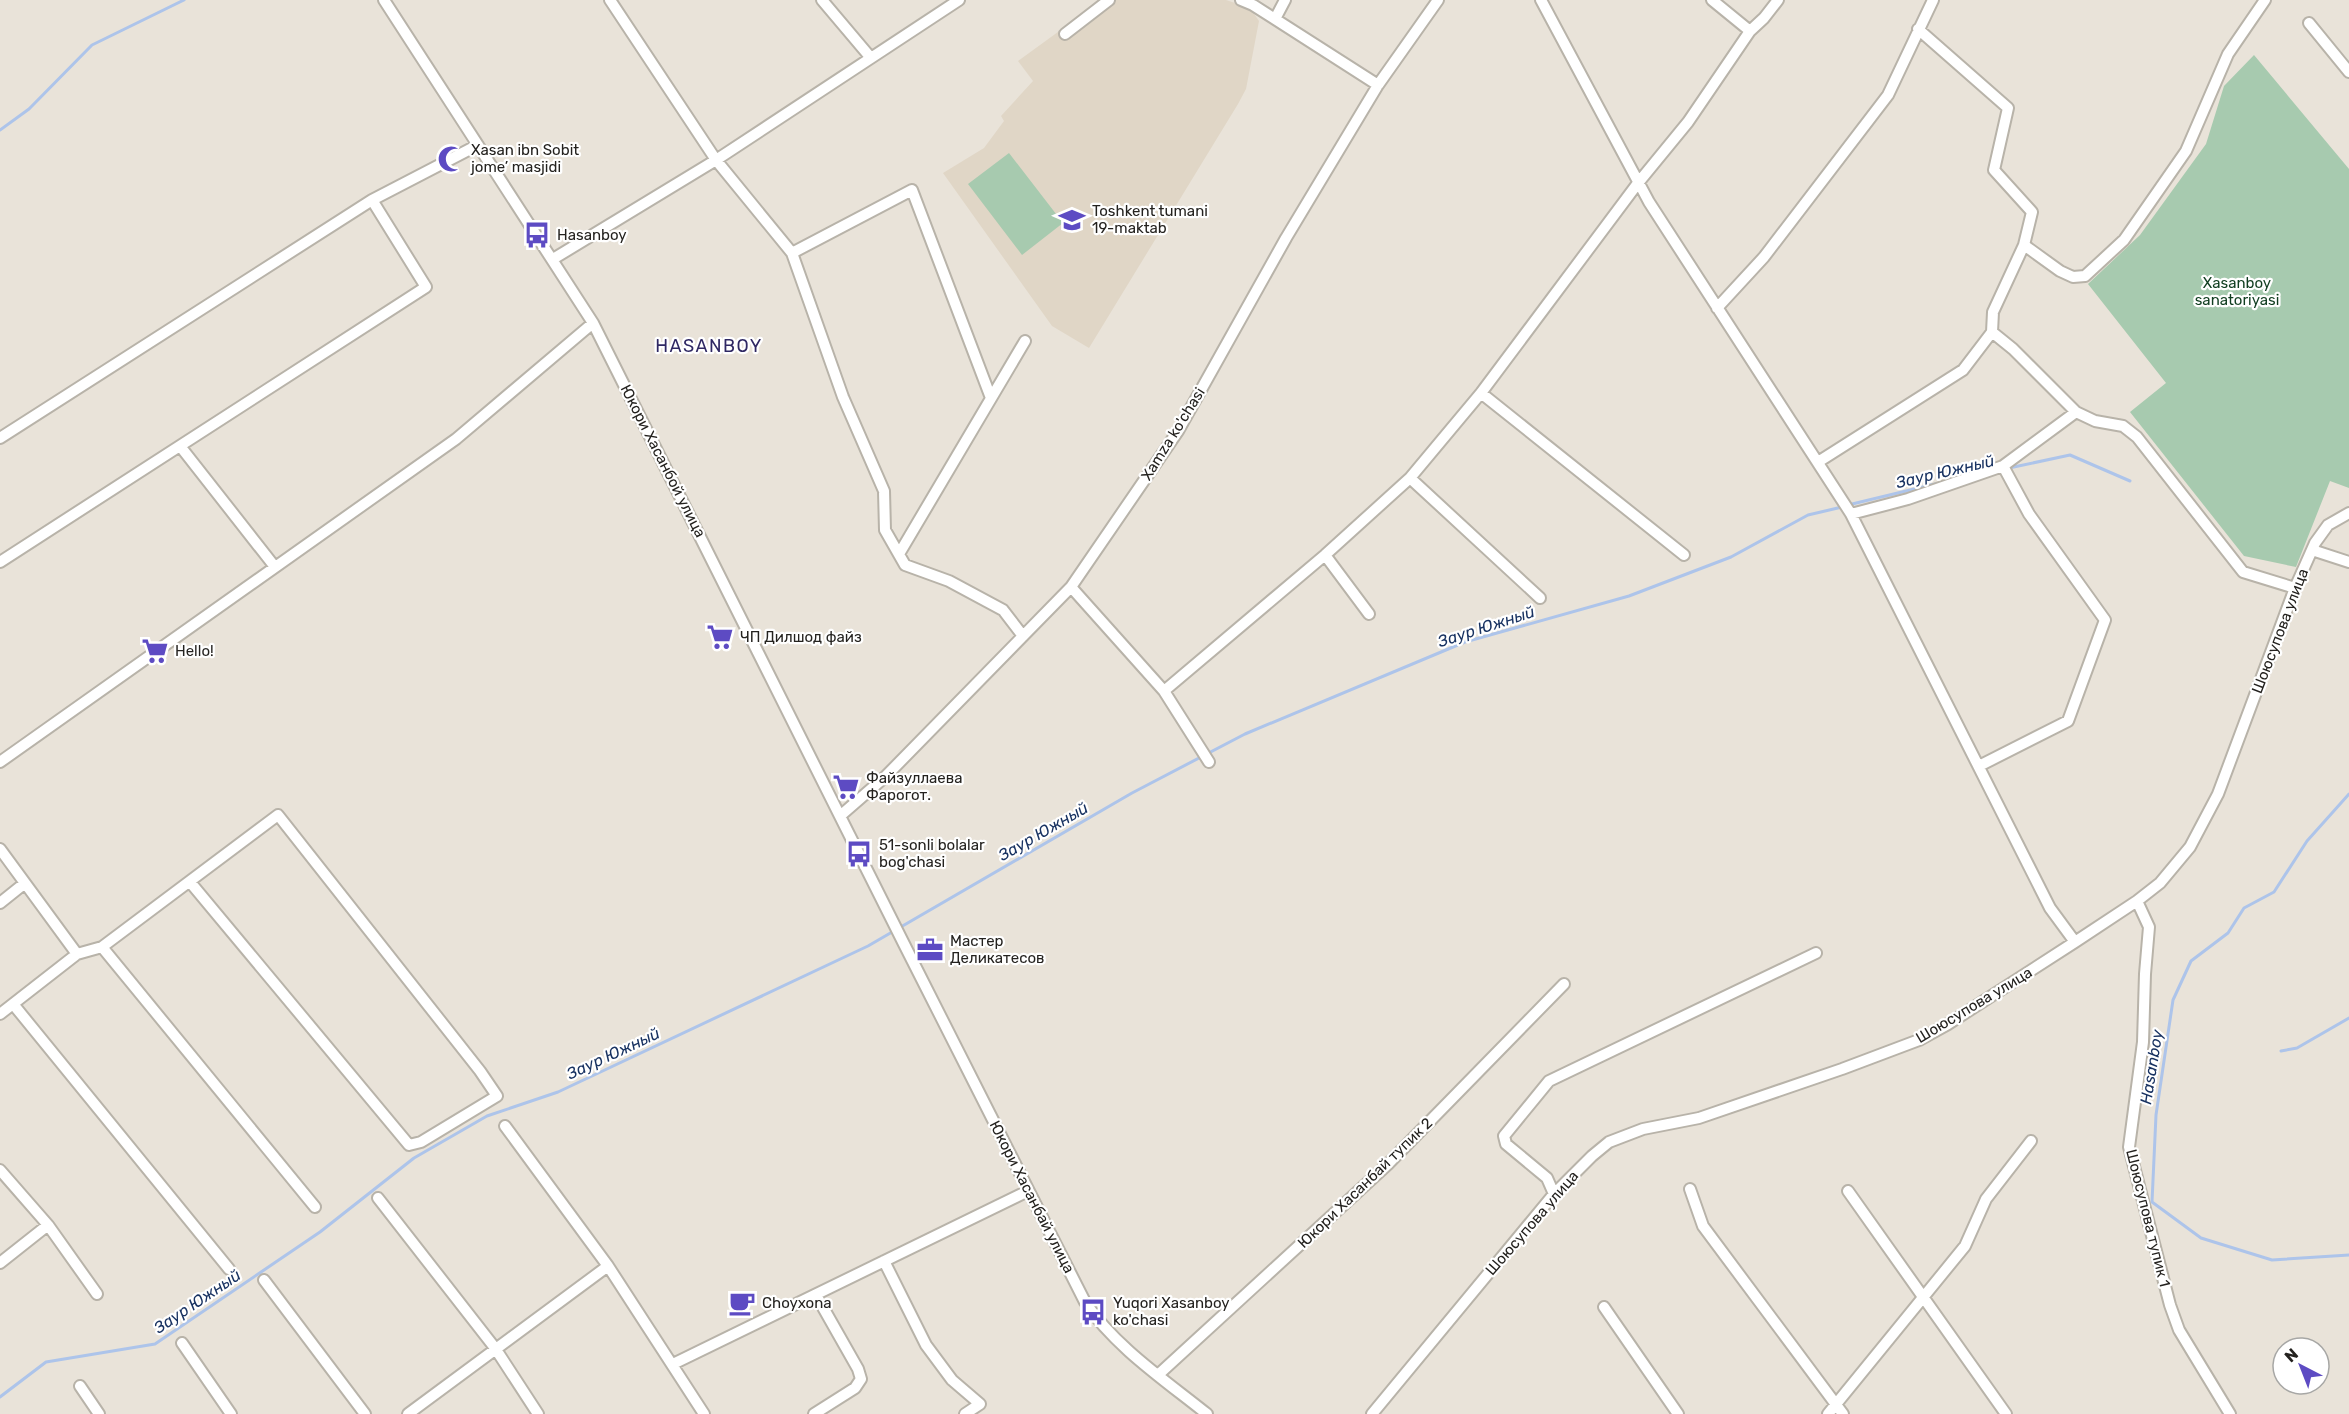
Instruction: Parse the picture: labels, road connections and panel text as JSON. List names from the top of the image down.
{
  "streets": {
    "street": [
      "Xamza ko'chasi",
      "Юкори Хасанбой улица",
      "Шоюсупова улица",
      "Юкори Хасанбай тупик 2",
      "Юкори Хасанбай улица",
      "Шоюсупова тупик 1"
    ]
  },
  "crossings": [
    ["Xamza ko'chasi", "Юкори Хасанбой улица"],
    ["Юкори Хасанбой улица", "Юкори Хасанбай улица"],
    ["Шоюсупова улица", "Шоюсупова тупик 1"],
    ["Юкори Хасанбай тупик 2", "Юкори Хасанбай улица"]
  ],
  "districts": ["HASANBOY"],
  "water": ["Заур Южный", "Hasanboy"],
  "parks": ["Xasanboy sanatoriyasi"],
  "places": {
    "mosque": ["Xasan ibn Sobit jome’ masjidi"],
    "school or university": ["Toshkent tumani 19-maktab"],
    "bus stop": ["Hasanboy", "51-sonli bolalar bog'chasi", "Yuqori Xasanboy ko'chasi"],
    "supermarket": ["ЧП Дилшод файз", "Hello!", "Файзуллаева Фарогот."],
    "office": ["Мастер Деликатесов"],
    "cafe": ["Choyxona"]
  },
  "north": "top left"
}
